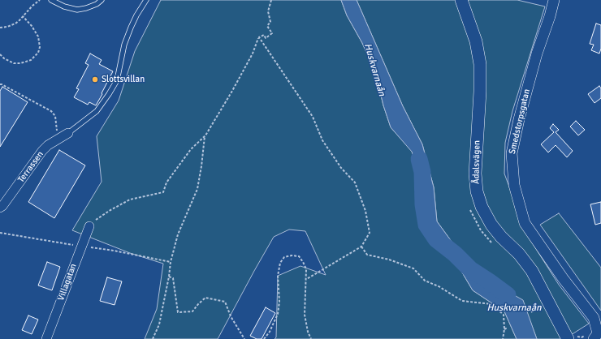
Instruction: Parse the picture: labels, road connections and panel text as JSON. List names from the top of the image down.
{
  "streets": {
    "main road": ["Ådalsvägen"],
    "street": ["Smedstorpsgatan", "Terrassen", "Villagatan"]
  },
  "water": ["Huskvarnaån"],
  "places": ["Slottsvillan"]
}
